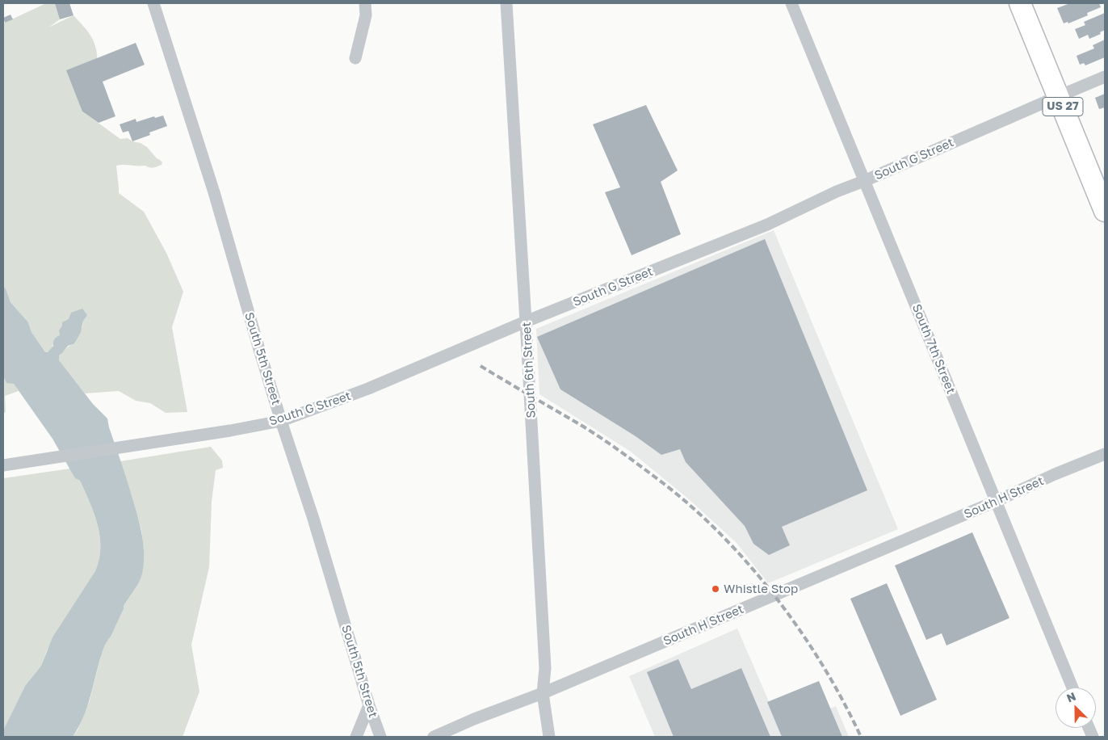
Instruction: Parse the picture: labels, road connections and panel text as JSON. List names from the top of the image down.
{
  "streets": {
    "highway": ["US 27"],
    "street": [
      "South G Street",
      "South 7th Street",
      "South 5th Street",
      "South 6th Street",
      "South H Street"
    ]
  },
  "crossings": [
    ["US 27", "South G Street"],
    ["South G Street", "South 7th Street"],
    ["South G Street", "South 5th Street"],
    ["South G Street", "South 6th Street"],
    ["South 7th Street", "South H Street"],
    ["South 6th Street", "South H Street"]
  ],
  "places": ["Whistle Stop"],
  "north": "top left"
}
